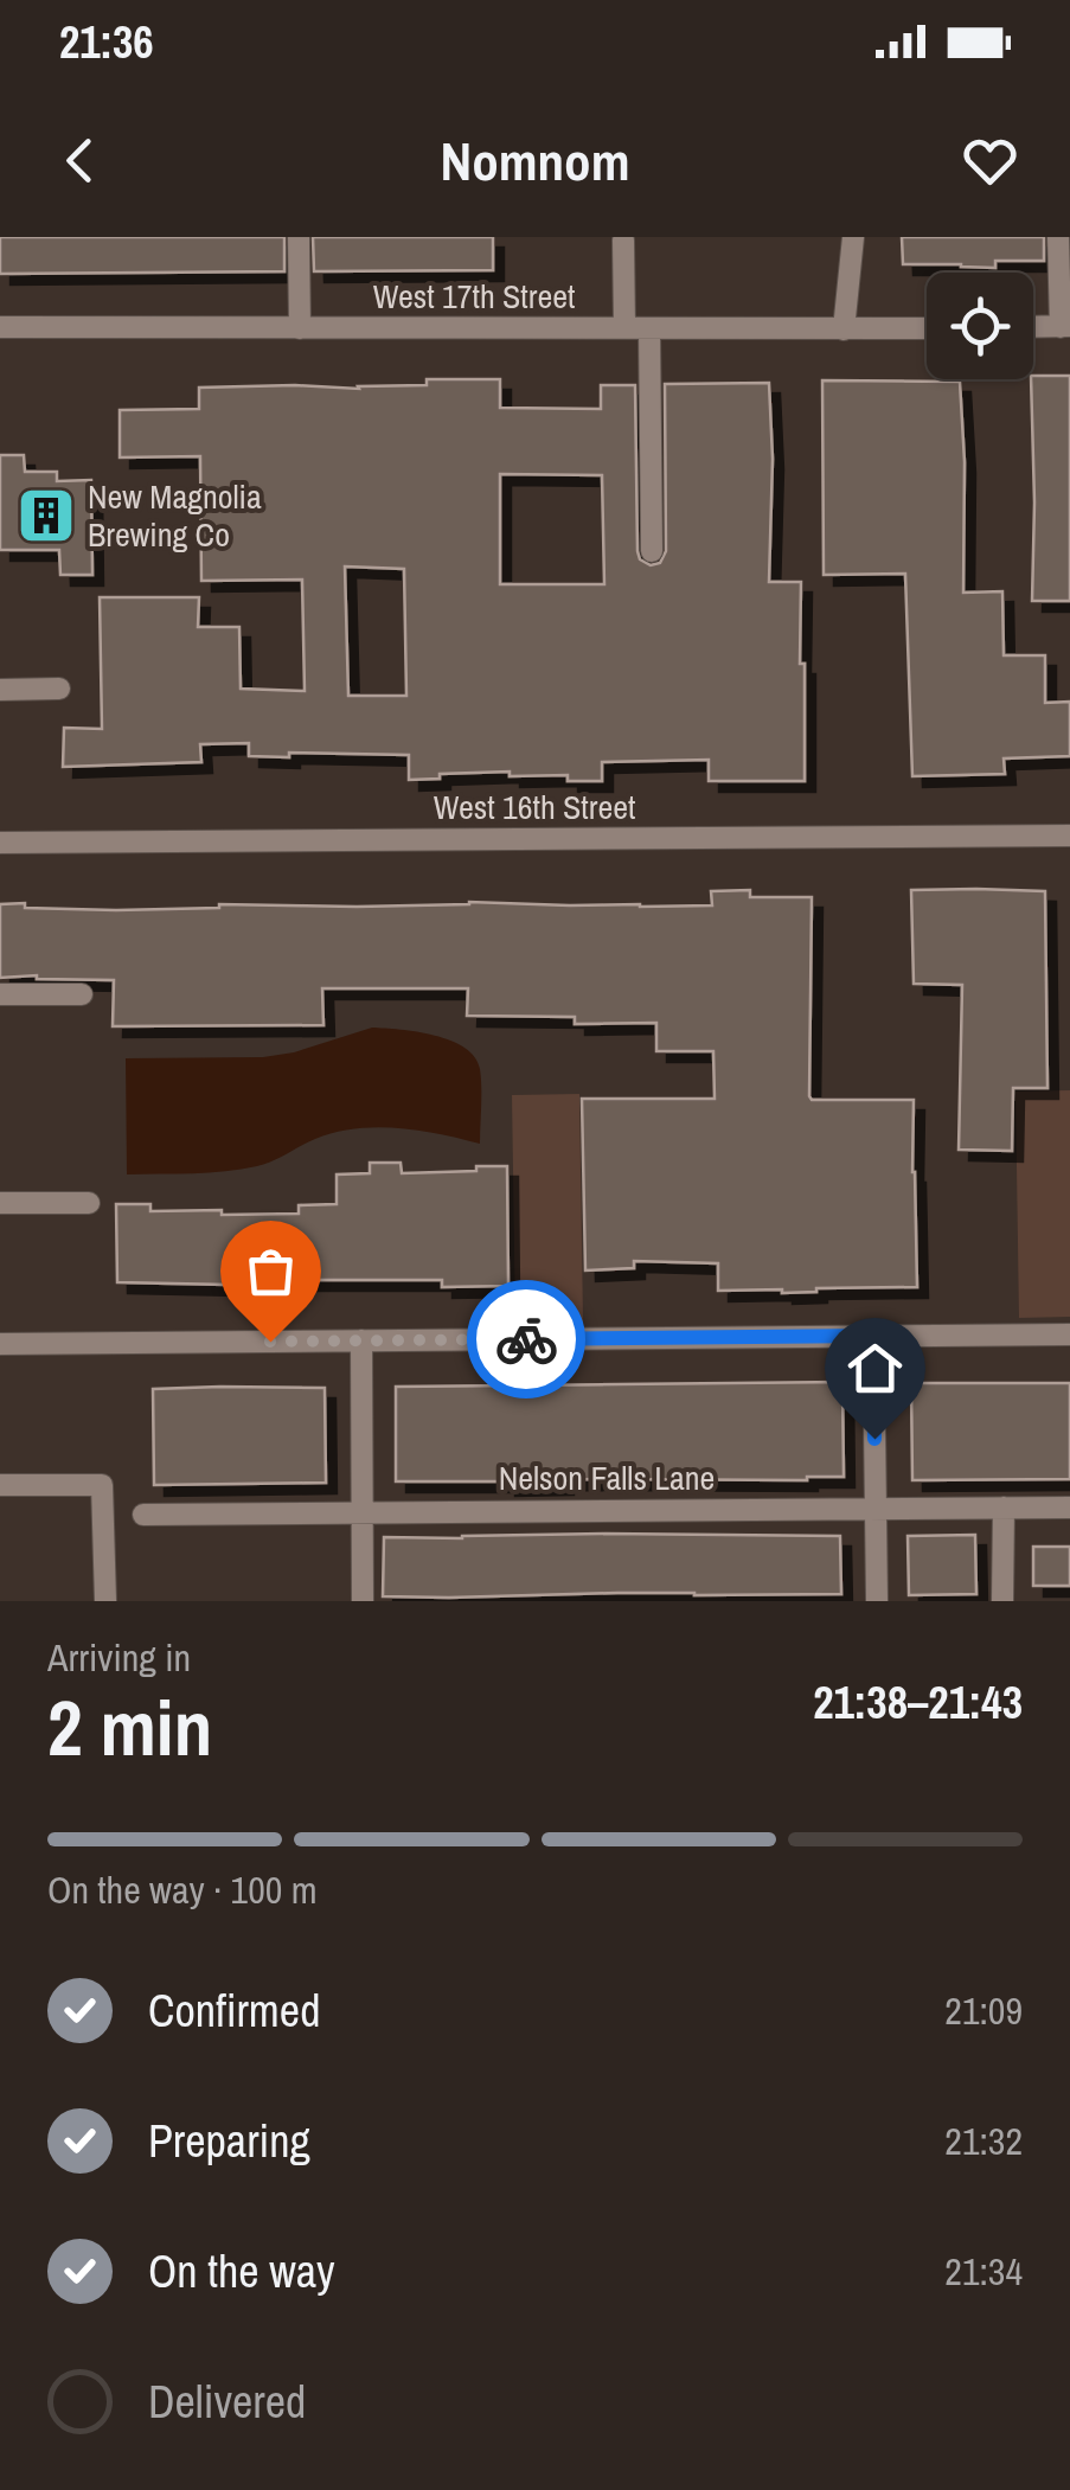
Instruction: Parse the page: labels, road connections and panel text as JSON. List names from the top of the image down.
{
  "streets": {
    "street": ["West 17th Street", "West 16th Street", "Nelson Falls Lane"]
  },
  "places": {
    "building": ["New Magnolia Brewing Co"]
  },
  "page": {
    "status": "21:36",
    "header": "Nomnom",
    "heading": ["2 min", "Arriving in", "21:38–21:43"],
    "bar": "On the way · 100 m",
    "list": [
      ["Confirmed", "21:09"],
      ["Preparing", "21:32"],
      ["On the way", "21:34"],
      "Delivered"
    ]
  }
}
